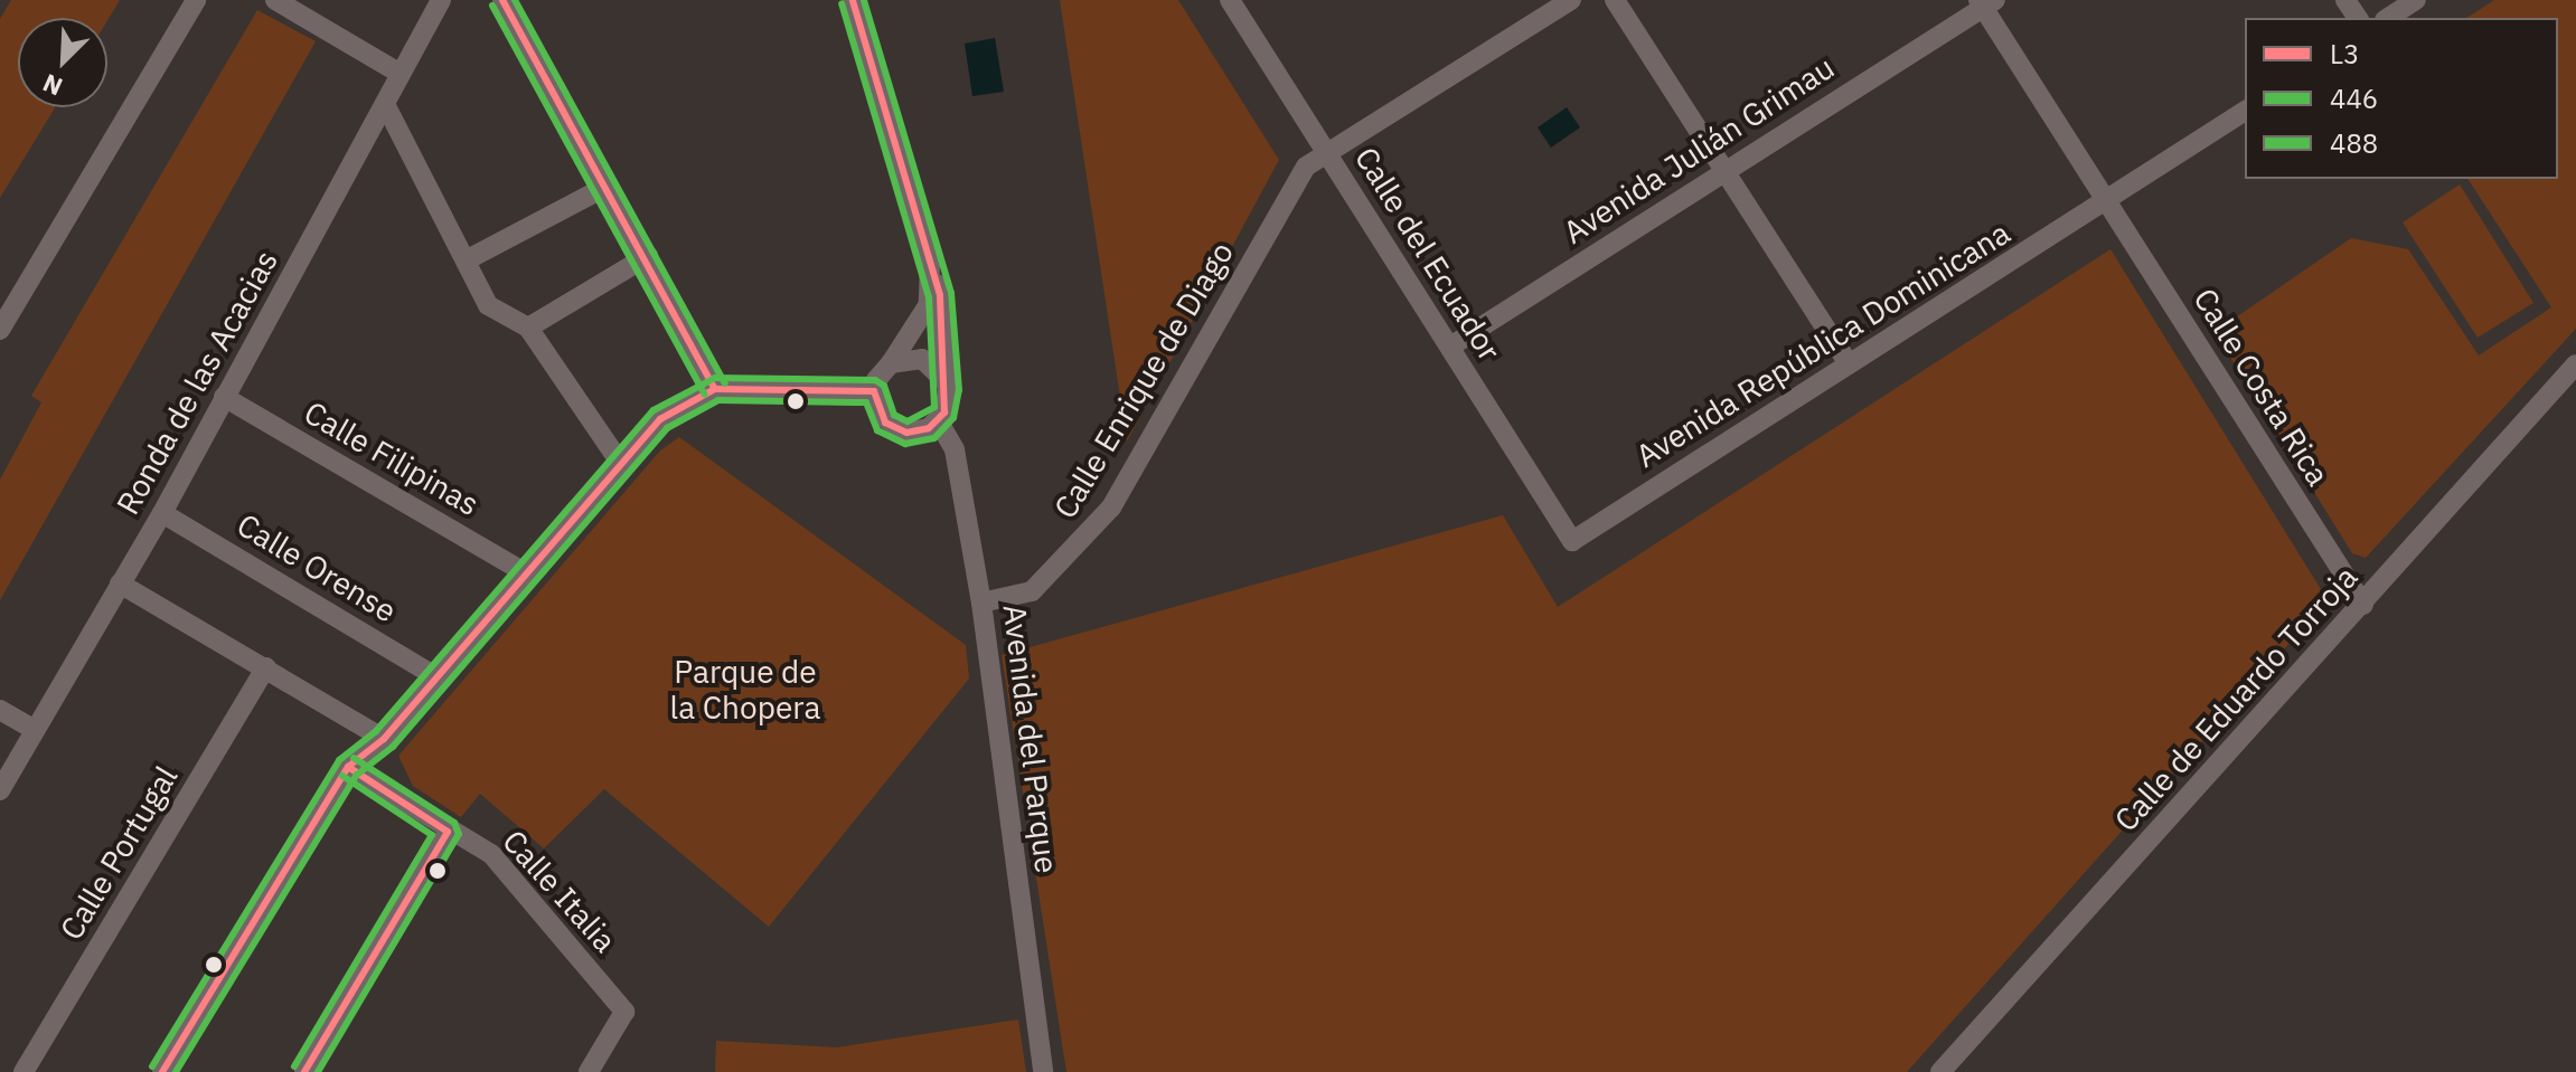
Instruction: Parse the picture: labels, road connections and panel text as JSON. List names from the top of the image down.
{
  "streets": {
    "street": [
      "Avenida Julián Grimau",
      "Calle del Ecuador",
      "Avenida República Dominicana",
      "Calle Enrique de Diago",
      "Ronda de las Acacias",
      "Calle Costa Rica",
      "Calle Filipinas",
      "Calle Orense",
      "Calle de Eduardo Torroja",
      "Avenida del Parque",
      "Calle Portugal",
      "Calle Italia"
    ]
  },
  "crossings": [
    ["Avenida Julián Grimau", "Calle del Ecuador"],
    ["Avenida Julián Grimau", "Calle Costa Rica"],
    ["Calle del Ecuador", "Avenida República Dominicana"],
    ["Calle del Ecuador", "Calle Enrique de Diago"],
    ["Avenida República Dominicana", "Calle Costa Rica"],
    ["Calle Enrique de Diago", "Avenida del Parque"],
    ["Ronda de las Acacias", "Calle Filipinas"],
    ["Ronda de las Acacias", "Calle Orense"],
    ["Calle Costa Rica", "Calle de Eduardo Torroja"]
  ],
  "parks": ["Parque de la Chopera"],
  "lines": ["transit line L3", "transit line 446", "transit line 488"],
  "legend": ["L3", "446", "488"],
  "north": "bottom left"
}
